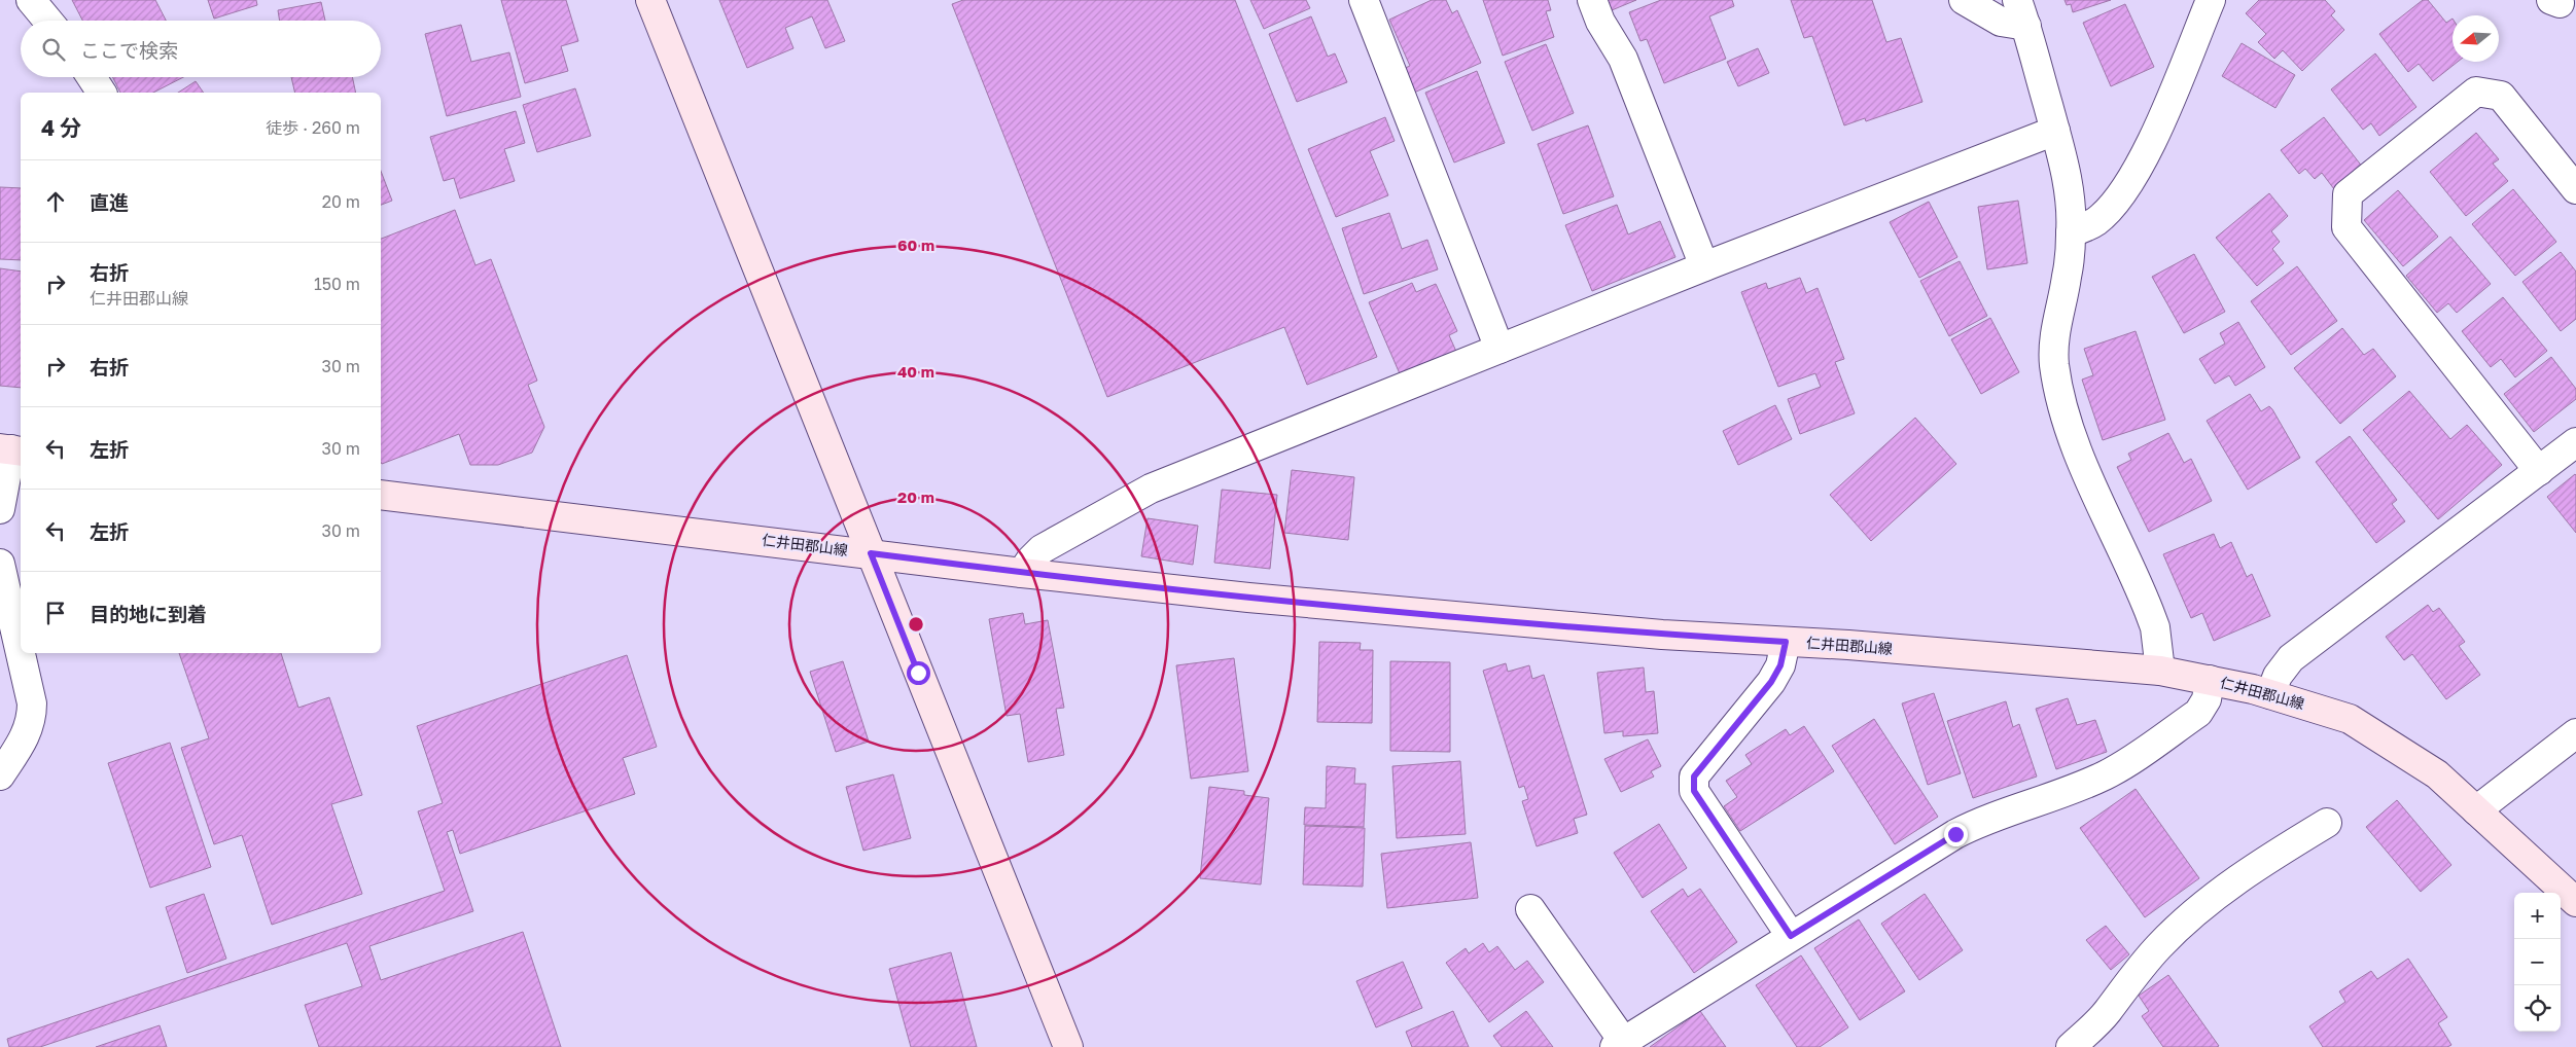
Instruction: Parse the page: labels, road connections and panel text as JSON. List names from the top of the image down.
{
  "streets": {
    "main road": ["仁井田郡山線"]
  },
  "north": "left",
  "page": {
    "search": "ここで検索",
    "heading": ["4 分", "徒歩 · 260 m"],
    "list": [
      ["直進", "20 m"],
      ["右折", "仁井田郡山線", "150 m"],
      ["右折", "30 m"],
      ["左折", "30 m"],
      ["左折", "30 m"],
      "目的地に到着"
    ],
    "map_buttons": ["+", "−"]
  },
  "rings": ["60 m", "40 m", "20 m"]
}
